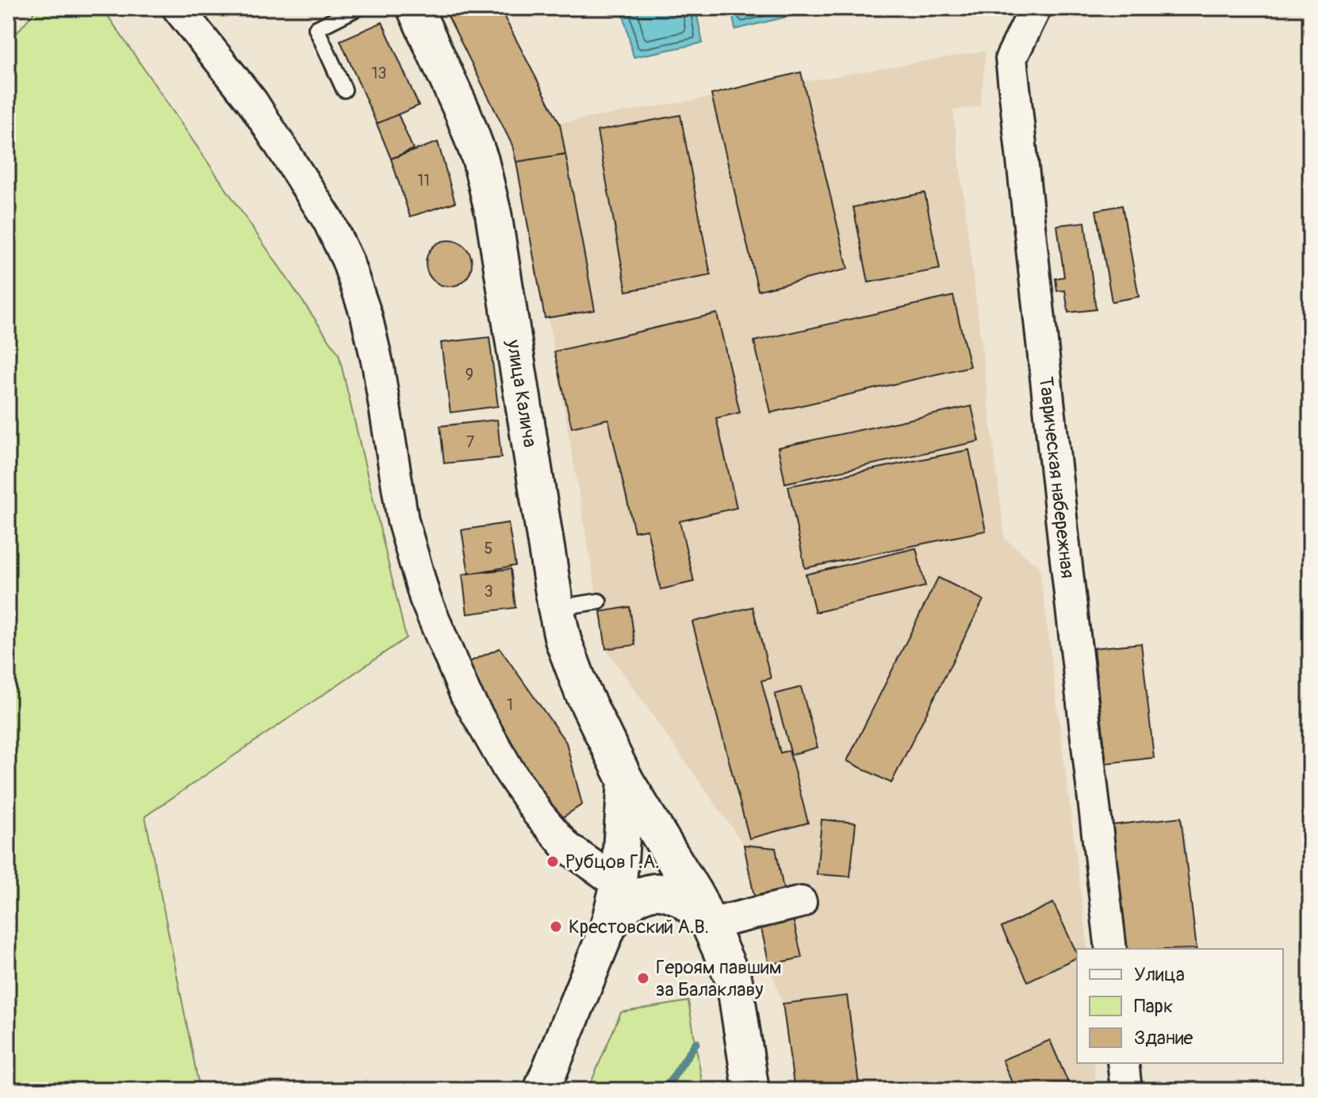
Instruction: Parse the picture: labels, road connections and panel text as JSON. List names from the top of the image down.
{
  "streets": {
    "main road": ["улица Калича"],
    "street": ["Таврическая набережная"]
  },
  "places": ["Рубцов Г.А.", "Крестовский А.В.", "Героям павшим за Балаклаву"],
  "house_numbers": [
    "13",
    "11",
    "9",
    "7",
    "5",
    "3",
    "1"
  ],
  "legend": ["Улица", "Парк", "Здание"]
}
